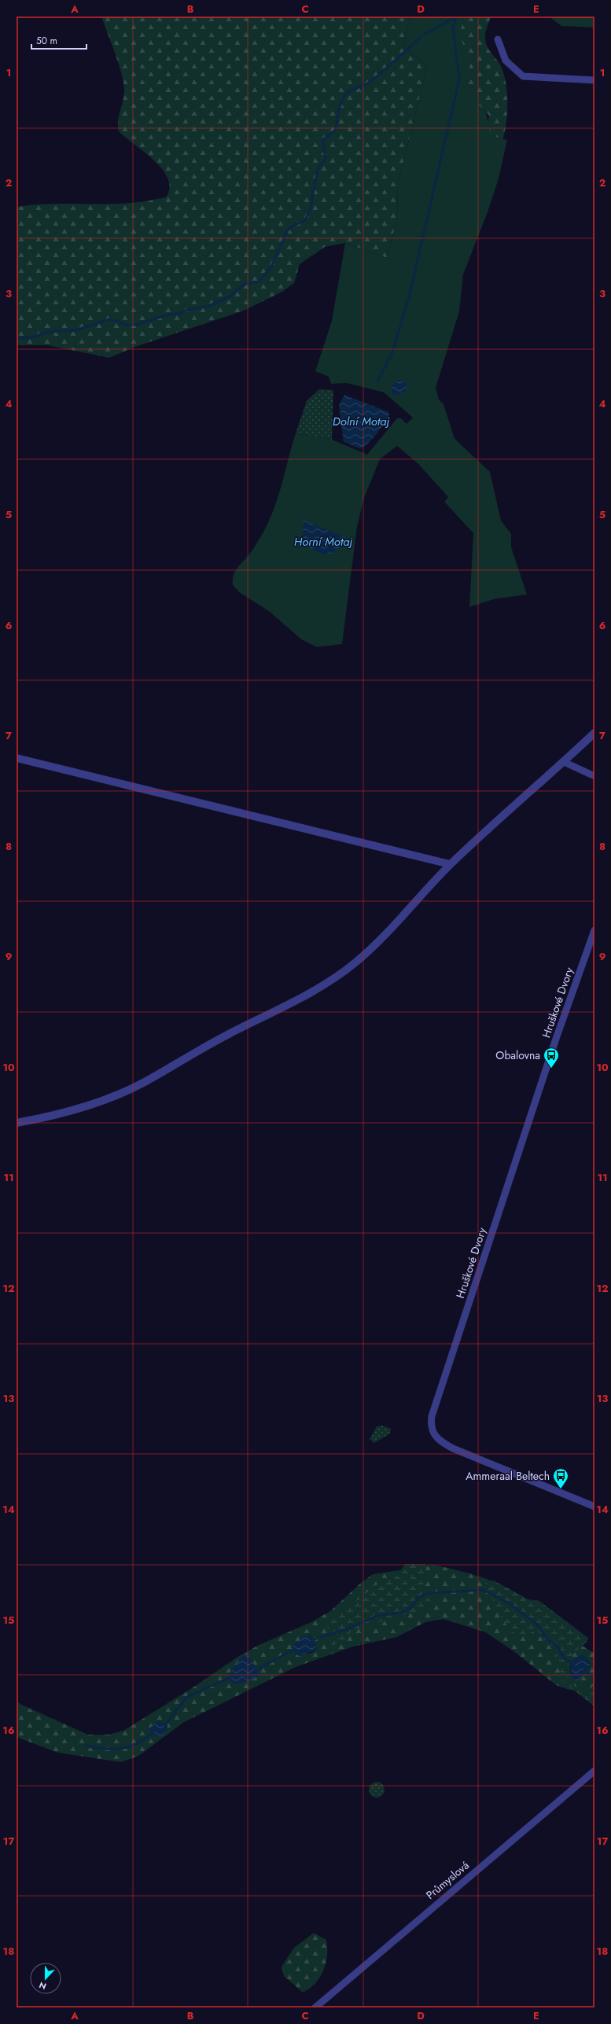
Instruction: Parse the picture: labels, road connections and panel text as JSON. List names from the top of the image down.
{
  "streets": {
    "street": ["Hruškové Dvory", "Průmyslová"]
  },
  "water": ["Dolní Motaj", "Horní Motaj"],
  "places": {
    "bus stop": ["Obalovna", "Ammeraal Beltech"]
  },
  "scale_bar": "50 m",
  "north": "bottom",
  "grid": {
    "columns": [
      "A",
      "B",
      "C",
      "D",
      "E"
    ],
    "rows": [
      "1",
      "2",
      "3",
      "4",
      "5",
      "6",
      "7",
      "8",
      "9",
      "10",
      "11",
      "12",
      "13",
      "14",
      "15",
      "16",
      "17",
      "18"
    ]
  }
}
